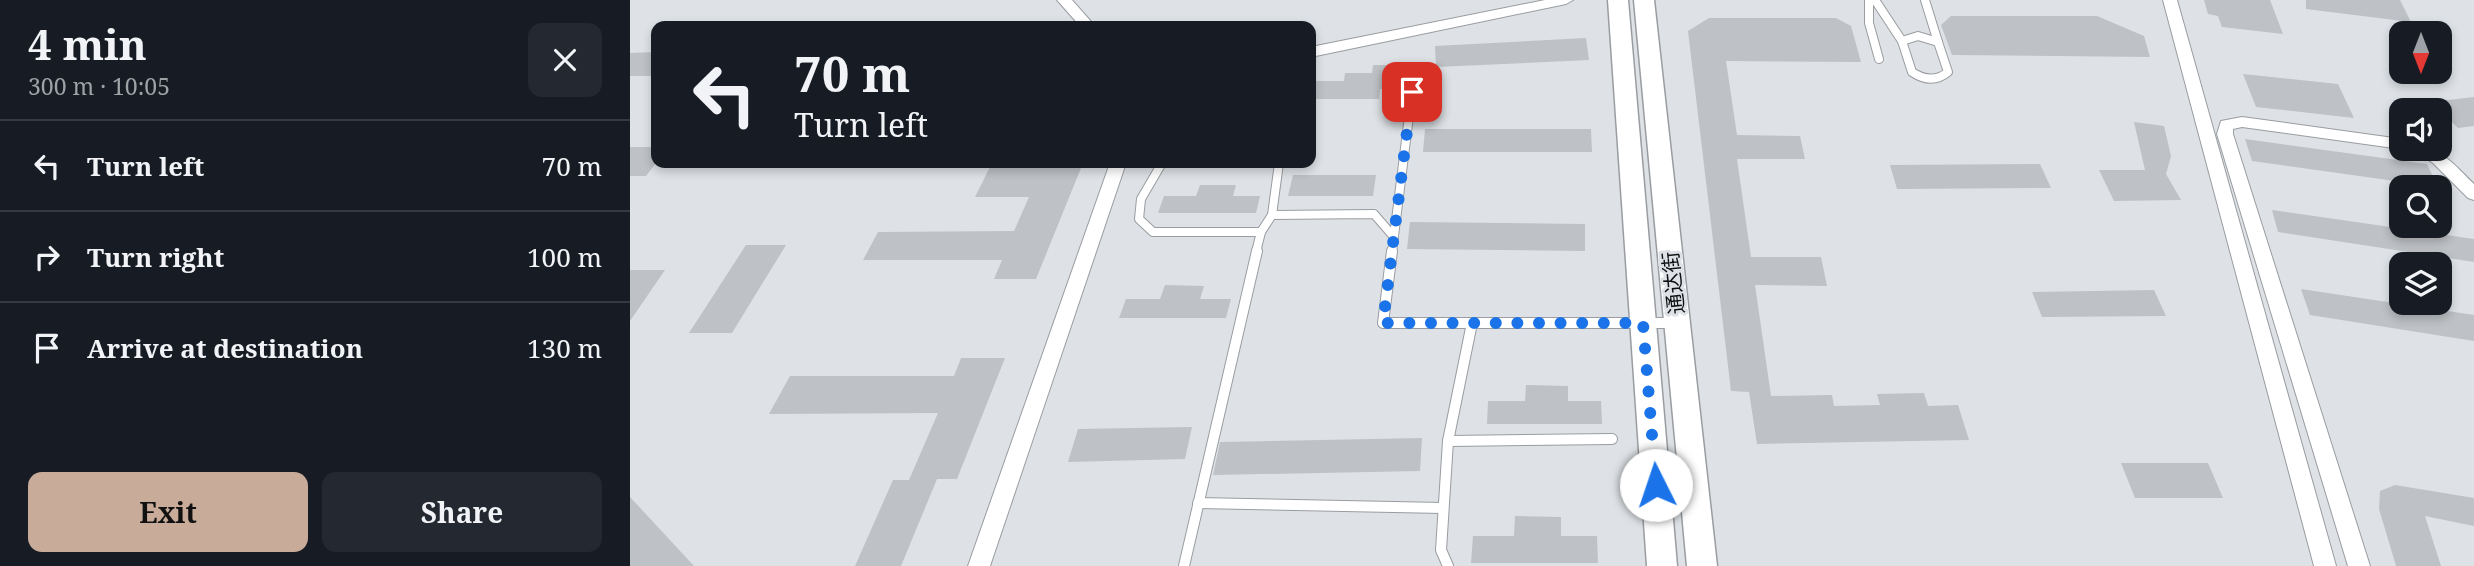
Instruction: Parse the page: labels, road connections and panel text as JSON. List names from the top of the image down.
{
  "streets": {
    "main road": ["通达街"]
  },
  "north": "bottom",
  "page": {
    "heading": ["4 min", "300 m · 10:05"],
    "turn": ["70 m", "Turn left"],
    "list": [
      {
        "name": "Turn left",
        "value": "70 m"
      },
      {
        "name": "Turn right",
        "value": "100 m"
      },
      {
        "name": "Arrive at destination",
        "value": "130 m"
      }
    ],
    "buttons": ["Exit", "Share"]
  }
}
